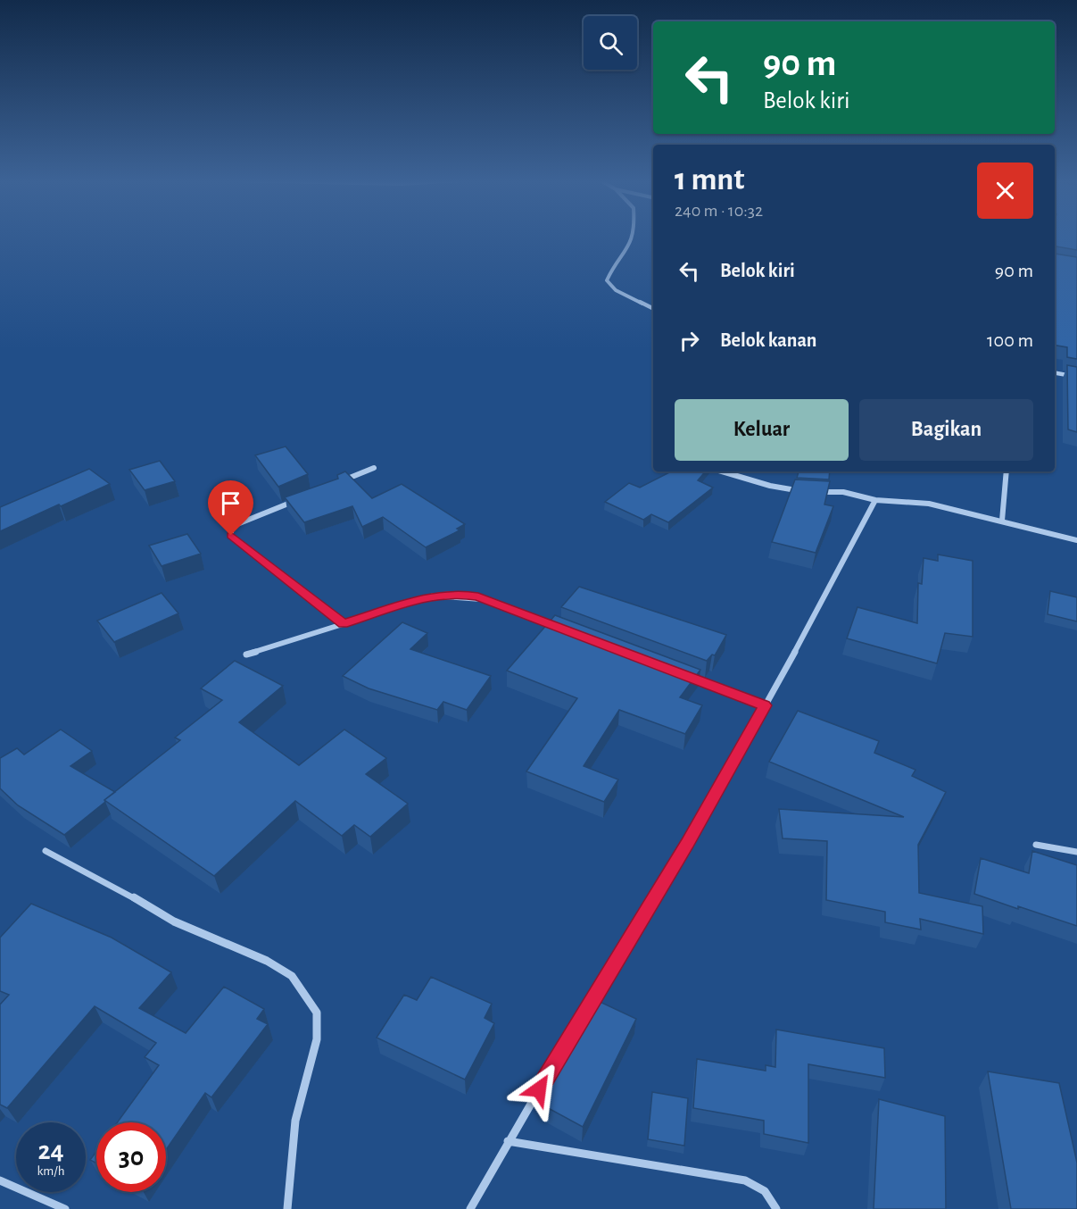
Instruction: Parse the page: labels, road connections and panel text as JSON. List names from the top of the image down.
{
  "page": {
    "turn": ["90 m", "Belok kiri"],
    "heading": ["1 mnt", "240 m · 10:32"],
    "list": [
      {
        "name": "Belok kiri",
        "value": "90 m"
      },
      {
        "name": "Belok kanan",
        "value": "100 m"
      }
    ],
    "buttons": ["Keluar", "Bagikan"],
    "speed": "24 km/h",
    "limit": "30"
  }
}
